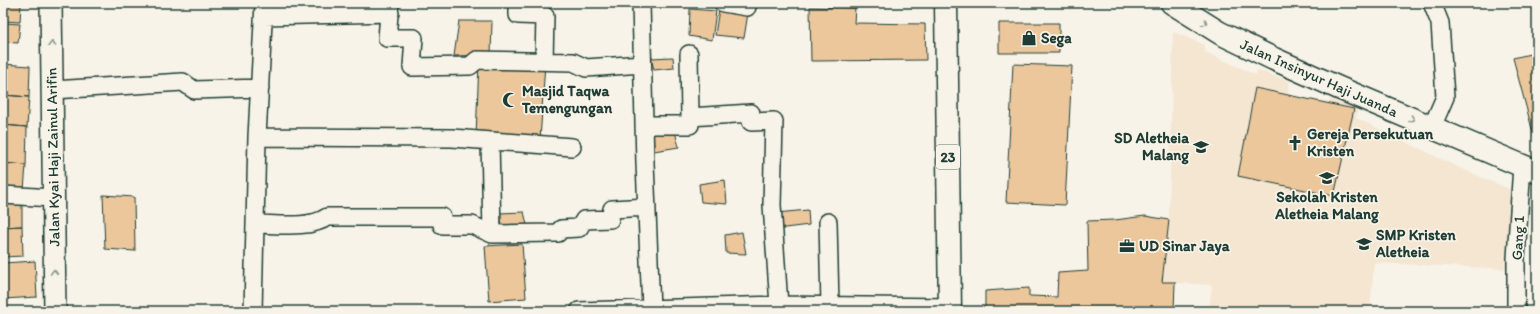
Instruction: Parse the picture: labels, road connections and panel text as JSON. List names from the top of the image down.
{
  "streets": {
    "main road": ["Jalan Insinyur Haji Juanda", "23"],
    "street": ["Jalan Kyai Haji Zainul Arifin", "Gang 1"]
  },
  "crossings": [
    ["Jalan Insinyur Haji Juanda", "Gang 1"]
  ],
  "one_way": ["Jalan Insinyur Haji Juanda", "Jalan Kyai Haji Zainul Arifin"],
  "places": {
    "shop": ["Sega"],
    "mosque": ["Masjid Taqwa Temengungan"],
    "church": ["Gereja Persekutuan Kristen"],
    "school or university": ["SD Aletheia Malang", "Sekolah Kristen Aletheia Malang", "SMP Kristen Aletheia"],
    "office": ["UD Sinar Jaya"]
  }
}
